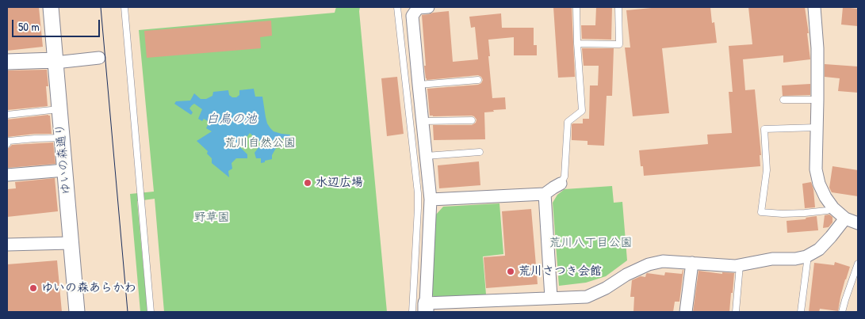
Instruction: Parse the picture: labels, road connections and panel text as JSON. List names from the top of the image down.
{
  "streets": {
    "street": ["ゆいの森通り"]
  },
  "water": ["白鳥の池"],
  "parks": ["荒川自然公園", "野草園", "荒川八丁目公園"],
  "places": ["水辺広場", "荒川さつき会館", "ゆいの森あらかわ"],
  "scale_bar": "50 m"
}
